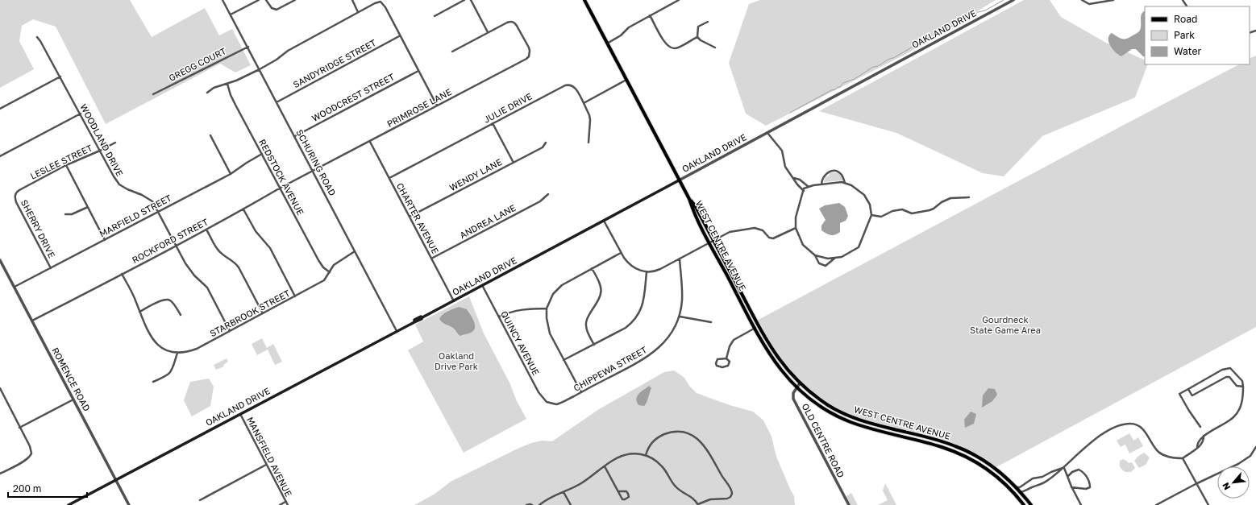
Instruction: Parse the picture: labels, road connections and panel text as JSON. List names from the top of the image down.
{
  "streets": {
    "main road": ["OAKLAND DRIVE", "WEST CENTRE AVENUE"],
    "street": [
      "SANDYRIDGE STREET",
      "GREGG COURT",
      "WOODCREST STREET",
      "PRIMROSE LANE",
      "JULIE DRIVE",
      "WOODLAND DRIVE",
      "LESLEE STREET",
      "SCHURING ROAD",
      "WENDY LANE",
      "REDSTOCK AVENUE",
      "MARFIELD STREET",
      "CHARTER AVENUE",
      "ANDREA LANE",
      "SHERRY DRIVE",
      "ROCKFORD STREET",
      "STARBROOK STREET",
      "QUINCY AVENUE",
      "CHIPPEWA STREET",
      "ROMENCE ROAD",
      "OLD CENTRE ROAD",
      "MANSFIELD AVENUE"
    ]
  },
  "crossings": [
    ["OAKLAND DRIVE", "SCHURING ROAD"],
    ["OAKLAND DRIVE", "CHARTER AVENUE"],
    ["OAKLAND DRIVE", "WEST CENTRE AVENUE"],
    ["OAKLAND DRIVE", "QUINCY AVENUE"],
    ["OAKLAND DRIVE", "ROMENCE ROAD"],
    ["OAKLAND DRIVE", "MANSFIELD AVENUE"],
    ["SANDYRIDGE STREET", "SCHURING ROAD"],
    ["GREGG COURT", "SCHURING ROAD"],
    ["WOODCREST STREET", "SCHURING ROAD"],
    ["PRIMROSE LANE", "SCHURING ROAD"],
    ["PRIMROSE LANE", "CHARTER AVENUE"],
    ["PRIMROSE LANE", "ROCKFORD STREET"],
    ["JULIE DRIVE", "CHARTER AVENUE"],
    ["WOODLAND DRIVE", "LESLEE STREET"],
    ["WOODLAND DRIVE", "MARFIELD STREET"],
    ["WOODLAND DRIVE", "ROCKFORD STREET"],
    ["WOODLAND DRIVE", "STARBROOK STREET"],
    ["LESLEE STREET", "SHERRY DRIVE"],
    ["SCHURING ROAD", "ROCKFORD STREET"],
    ["SCHURING ROAD", "STARBROOK STREET"],
    ["WENDY LANE", "CHARTER AVENUE"],
    ["REDSTOCK AVENUE", "MARFIELD STREET"],
    ["REDSTOCK AVENUE", "ROCKFORD STREET"],
    ["REDSTOCK AVENUE", "STARBROOK STREET"],
    ["MARFIELD STREET", "SHERRY DRIVE"],
    ["MARFIELD STREET", "ROMENCE ROAD"],
    ["CHARTER AVENUE", "ANDREA LANE"],
    ["ROCKFORD STREET", "ROMENCE ROAD"],
    ["WEST CENTRE AVENUE", "OLD CENTRE ROAD"],
    ["QUINCY AVENUE", "CHIPPEWA STREET"]
  ],
  "parks": ["Gourdneck State Game Area", "Oakland Drive Park"],
  "legend": ["Road", "Park", "Water"],
  "scale_bar": "200 m",
  "north": "bottom left"
}
